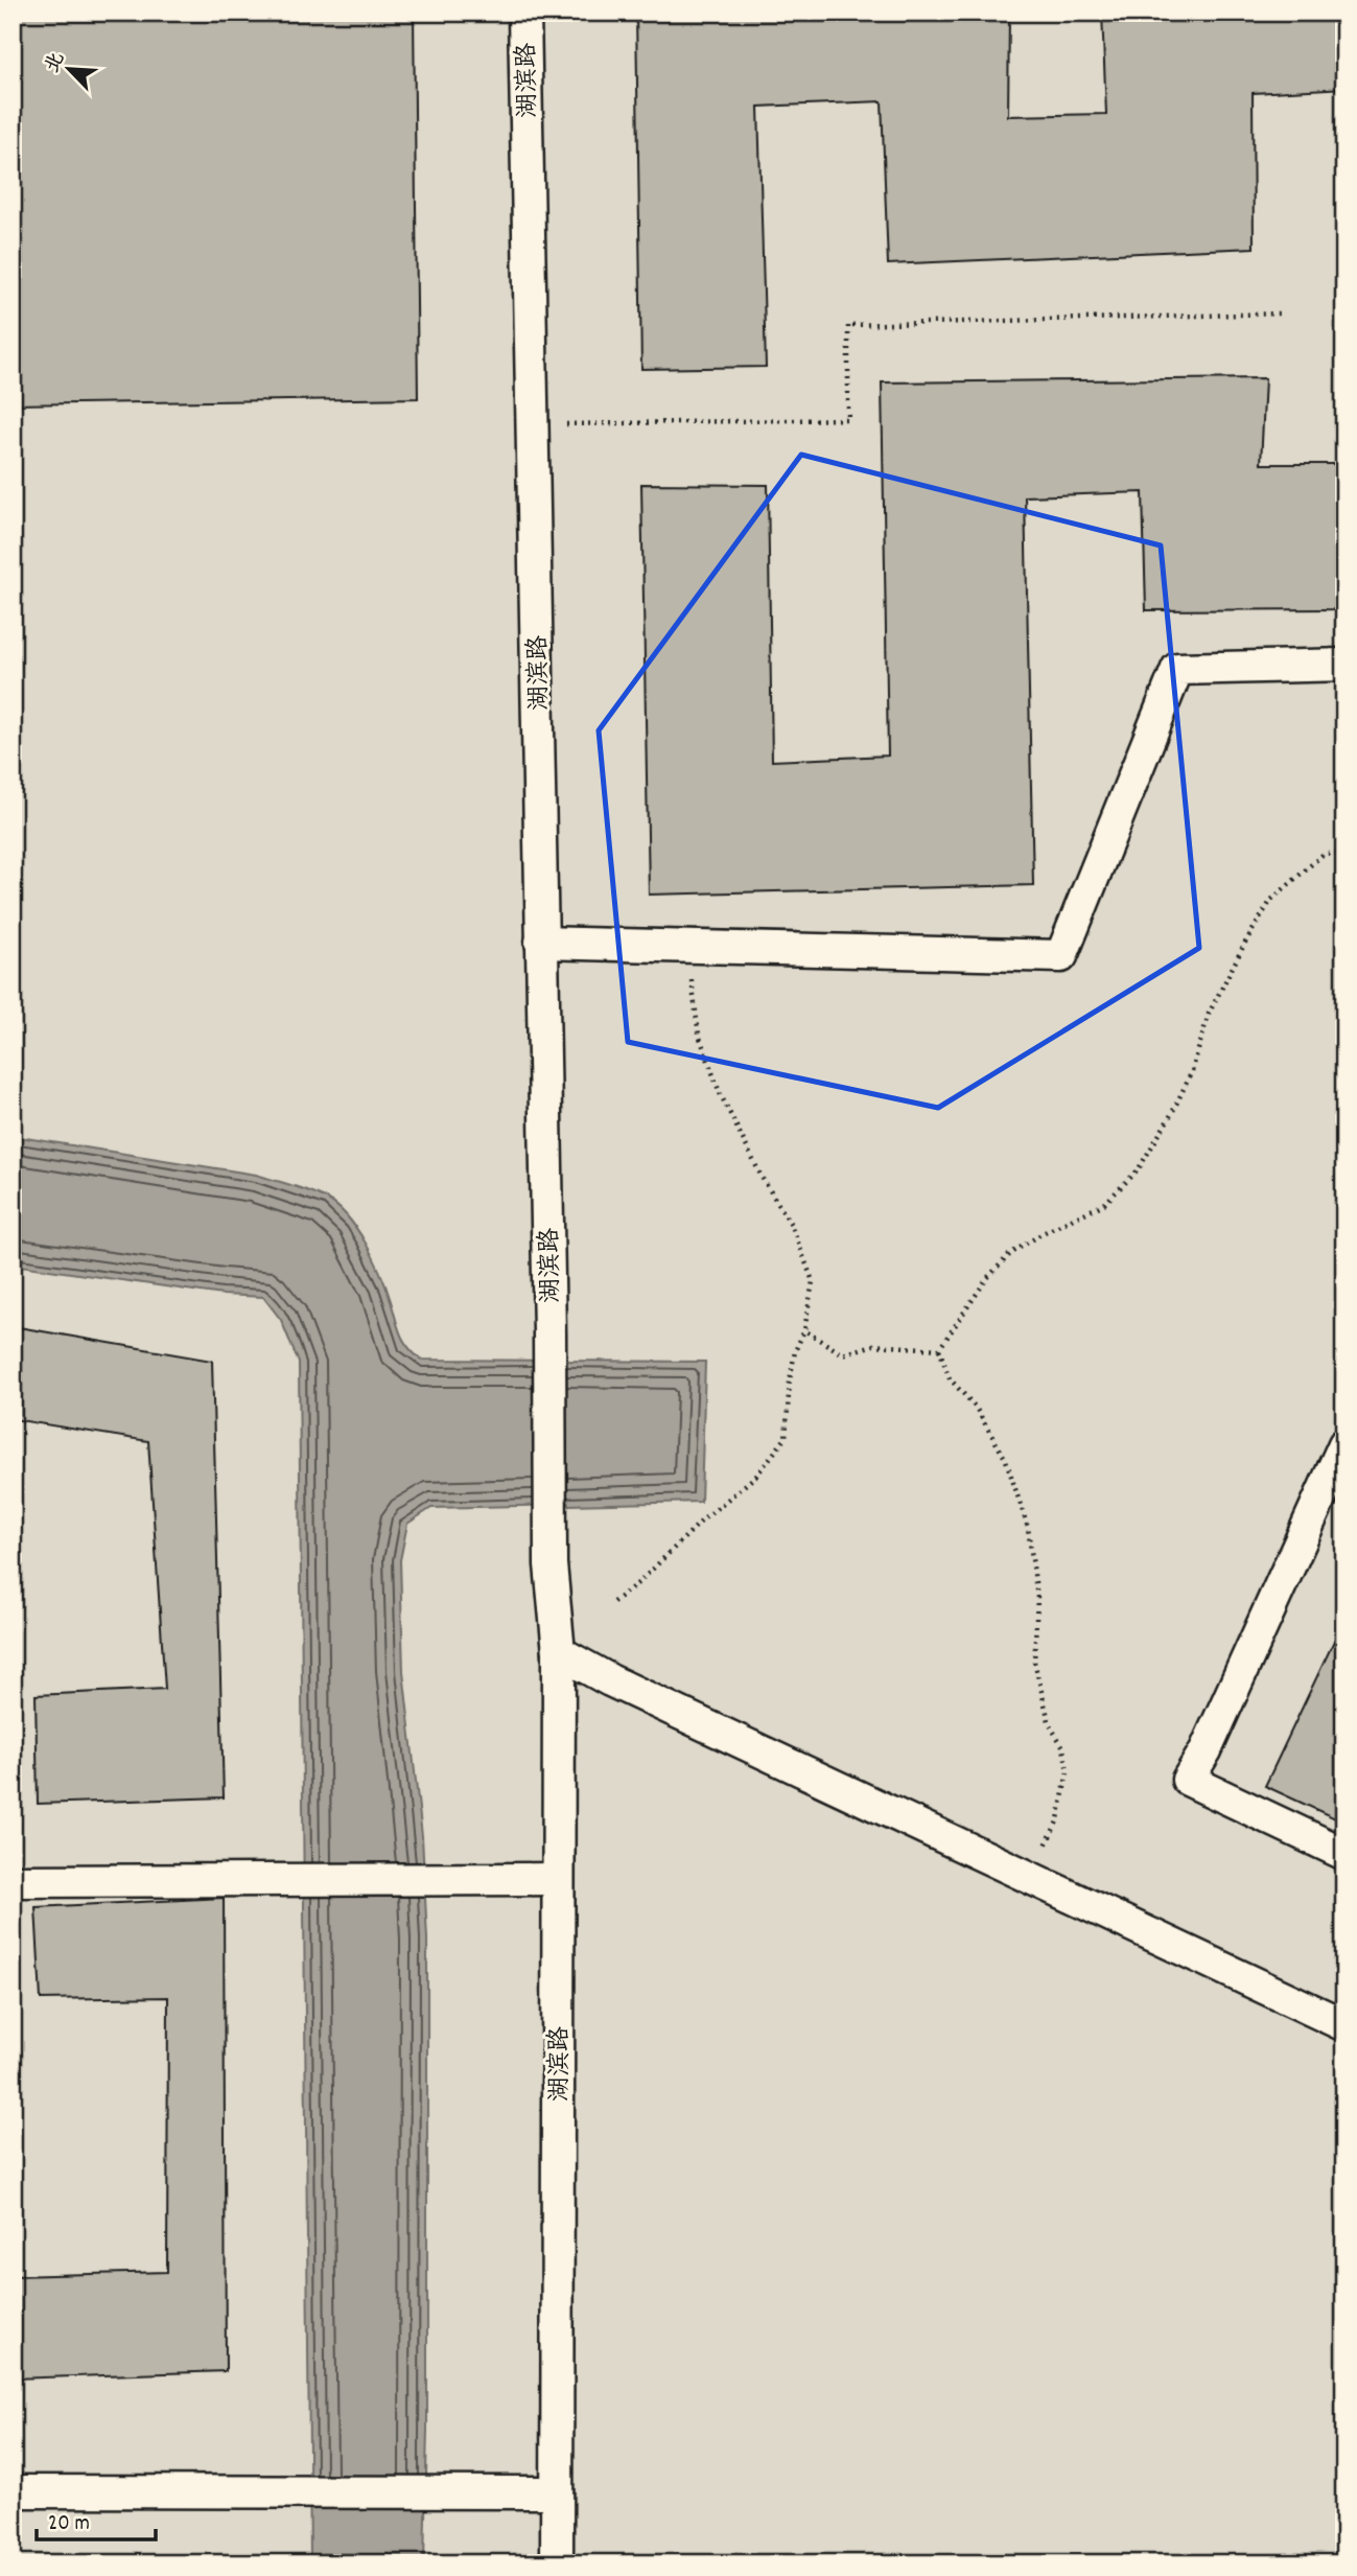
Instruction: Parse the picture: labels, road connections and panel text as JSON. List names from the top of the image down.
{
  "streets": {
    "street": ["湖滨路"]
  },
  "scale_bar": "20 m",
  "north": "top left"
}
